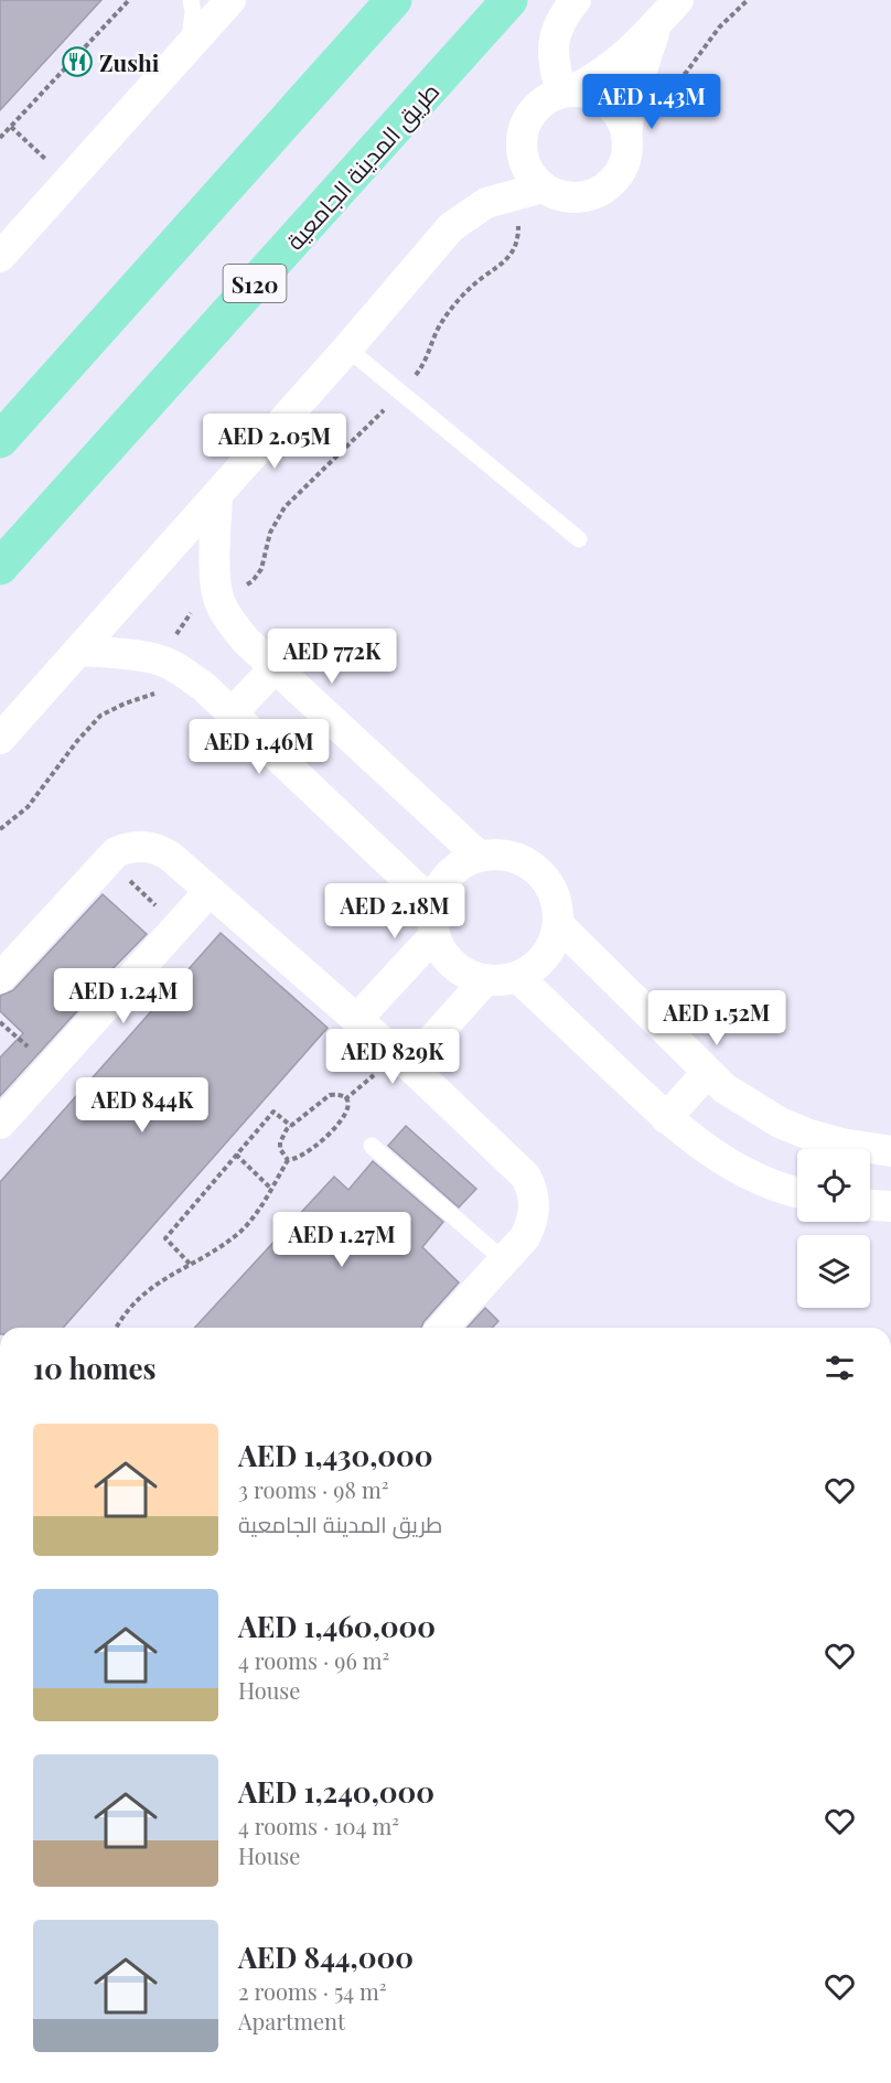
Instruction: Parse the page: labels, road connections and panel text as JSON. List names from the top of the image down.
{
  "streets": {
    "main road": ["طريق المدينة الجامعية", "S120"]
  },
  "places": {
    "restaurant": ["Zushi"]
  },
  "page": {
    "price": [
      "AED 1.43M",
      "AED 2.05M",
      "AED 772K",
      "AED 1.46M",
      "AED 2.18M",
      "AED 1.24M",
      "AED 1.52M",
      "AED 829K",
      "AED 844K",
      "AED 1.27M"
    ],
    "heading": "10 homes",
    "list": [
      {
        "name": "AED 1,430,000",
        "note": "3 rooms · 98 m² · طريق المدينة الجامعية"
      },
      {
        "name": "AED 1,460,000",
        "note": "4 rooms · 96 m² · House"
      },
      {
        "name": "AED 1,240,000",
        "note": "4 rooms · 104 m² · House"
      },
      {
        "name": "AED 844,000",
        "note": "2 rooms · 54 m² · Apartment"
      }
    ]
  }
}
